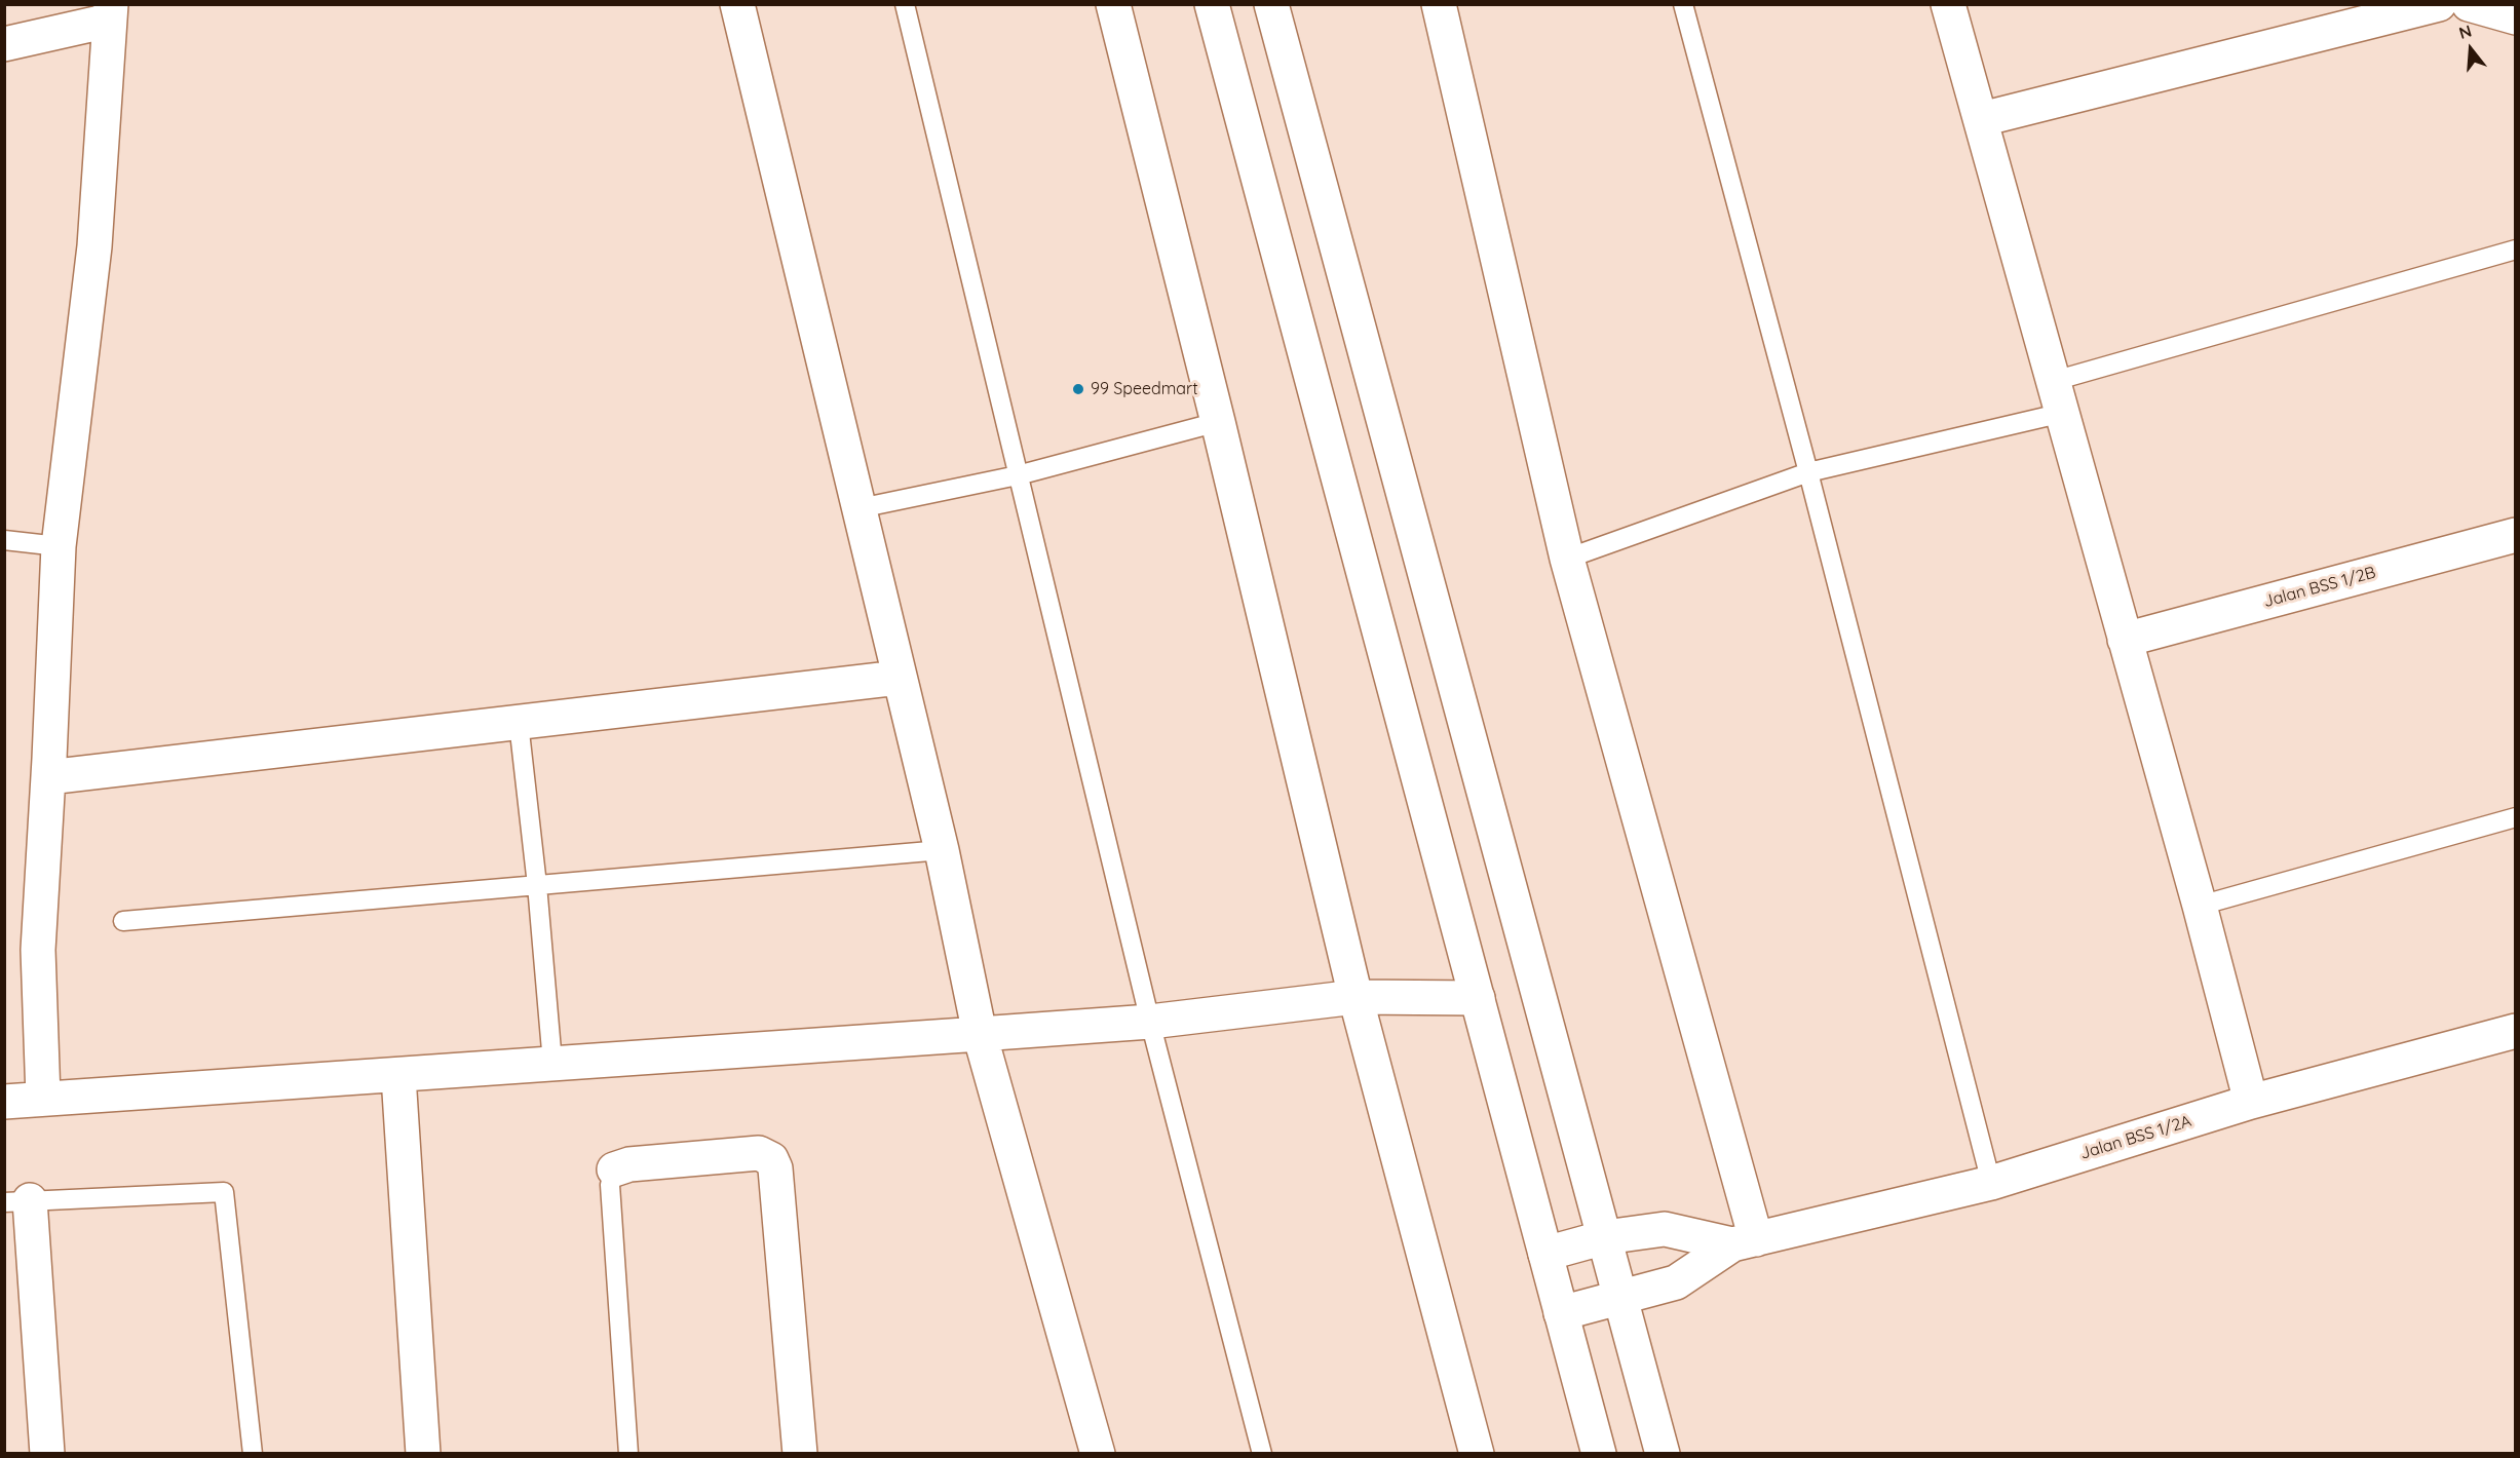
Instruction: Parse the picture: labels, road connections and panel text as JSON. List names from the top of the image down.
{
  "streets": {
    "street": ["Jalan BSS 1/2B", "Jalan BSS 1/2A"]
  },
  "places": ["99 Speedmart"],
  "north": "top"
}
